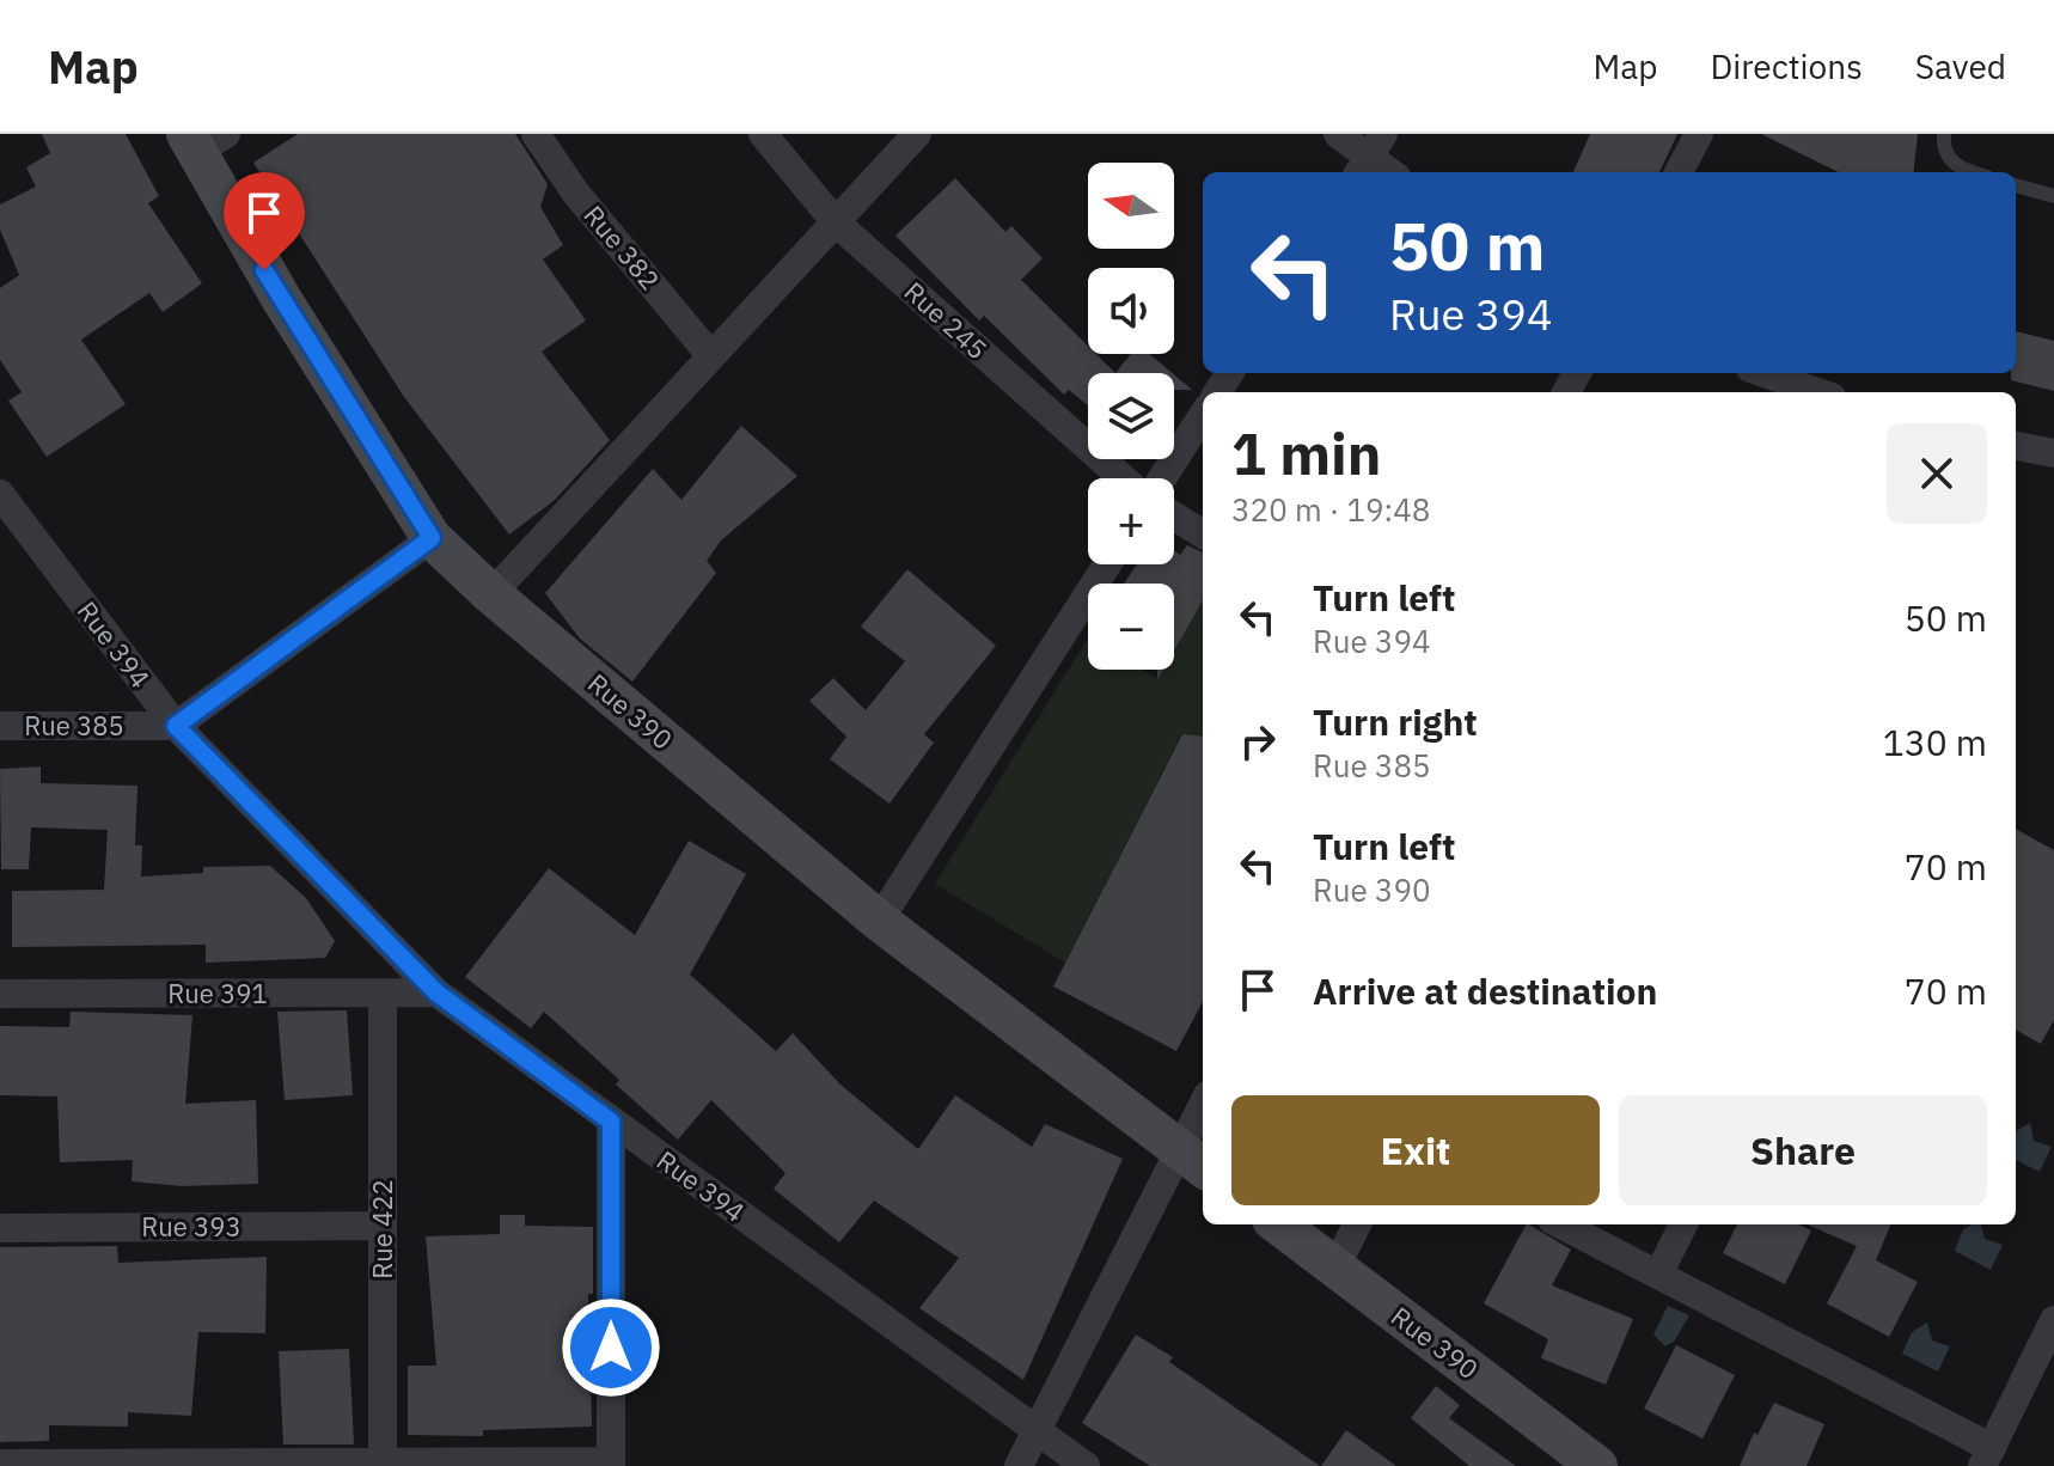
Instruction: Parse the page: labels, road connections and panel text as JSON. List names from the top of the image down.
{
  "streets": {
    "street": [
      "Rue 382",
      "Rue 245",
      "Rue 394",
      "Rue 390",
      "Rue 385",
      "Rue 391",
      "Rue 393",
      "Rue 422"
    ]
  },
  "crossings": [
    ["Rue 394", "Rue 385"],
    ["Rue 394", "Rue 391"],
    ["Rue 391", "Rue 422"],
    ["Rue 393", "Rue 422"]
  ],
  "north": "left",
  "page": {
    "header": "Map",
    "nav": ["Map", "Directions", "Saved"],
    "map_buttons": ["+", "−"],
    "turn": ["50 m", "Rue 394"],
    "heading": ["1 min", "320 m · 19:48"],
    "list": [
      {
        "name": "Turn left",
        "note": "Rue 394",
        "value": "50 m"
      },
      {
        "name": "Turn right",
        "note": "Rue 385",
        "value": "130 m"
      },
      {
        "name": "Turn left",
        "note": "Rue 390",
        "value": "70 m"
      },
      {
        "name": "Arrive at destination",
        "value": "70 m"
      }
    ],
    "buttons": ["Exit", "Share"]
  }
}
